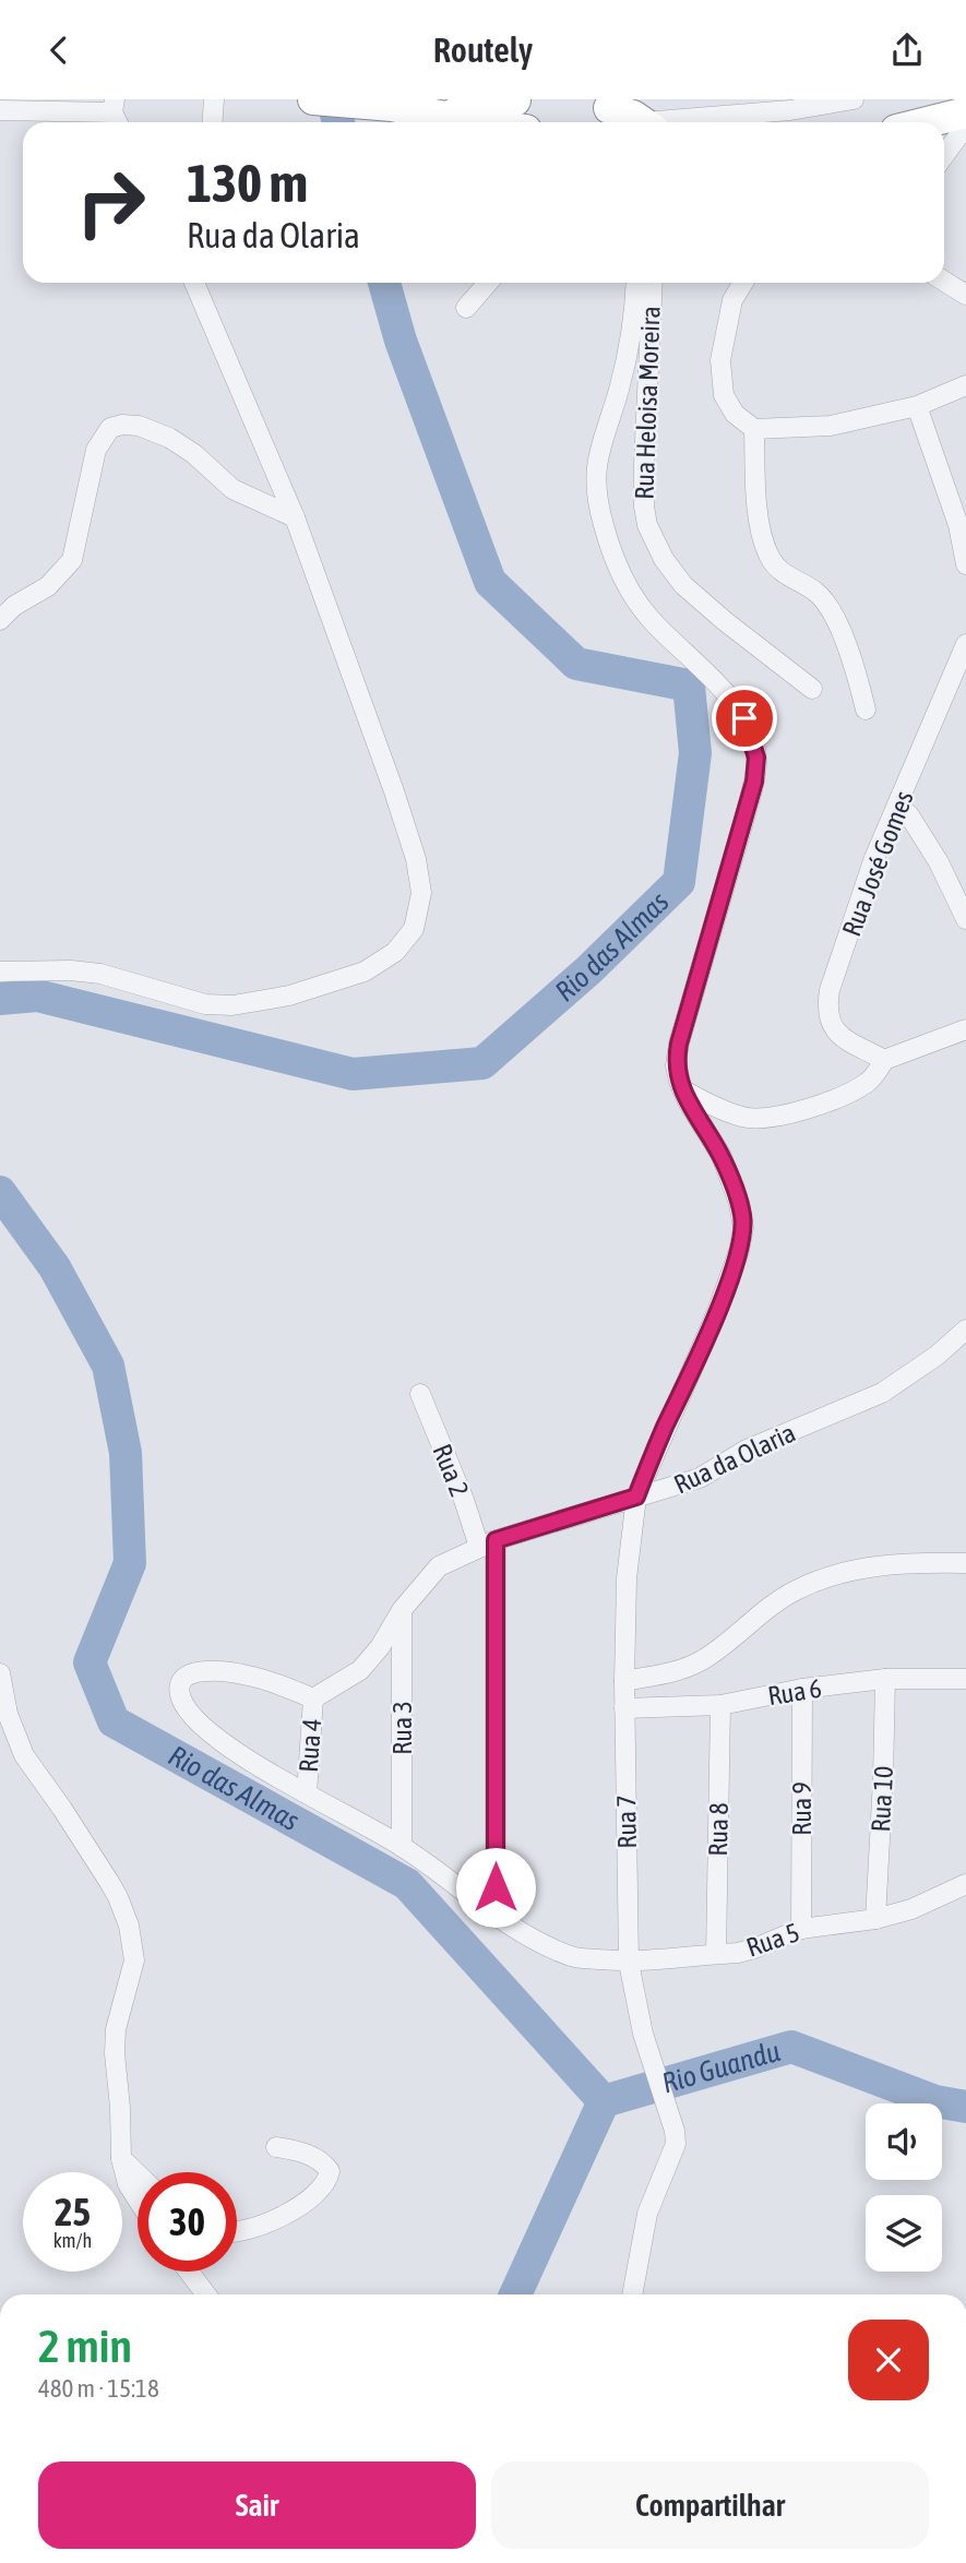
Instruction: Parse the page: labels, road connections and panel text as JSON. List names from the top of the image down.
{
  "streets": {
    "street": [
      "Rua Heloisa Moreira",
      "Rua José Gomes",
      "Rua da Olaria",
      "Rua 2",
      "Rua 6",
      "Rua 3",
      "Rua 4",
      "Rua 10",
      "Rua 9",
      "Rua 7",
      "Rua 8",
      "Rua 5"
    ]
  },
  "crossings": [
    ["Rua da Olaria", "Rua 2"],
    ["Rua da Olaria", "Rua 3"],
    ["Rua da Olaria", "Rua 4"],
    ["Rua da Olaria", "Rua 7"],
    ["Rua da Olaria", "Rua 5"],
    ["Rua 2", "Rua 5"],
    ["Rua 6", "Rua 10"],
    ["Rua 6", "Rua 9"],
    ["Rua 6", "Rua 7"],
    ["Rua 6", "Rua 8"],
    ["Rua 3", "Rua 5"],
    ["Rua 4", "Rua 5"],
    ["Rua 10", "Rua 5"],
    ["Rua 9", "Rua 5"],
    ["Rua 7", "Rua 5"],
    ["Rua 8", "Rua 5"]
  ],
  "water": ["Rio das Almas", "Rio Guandu"],
  "page": {
    "header": "Routely",
    "turn": ["130 m", "Rua da Olaria"],
    "speed": "25 km/h",
    "limit": "30",
    "heading": ["2 min", "480 m · 15:18"],
    "buttons": ["Sair", "Compartilhar"]
  }
}
